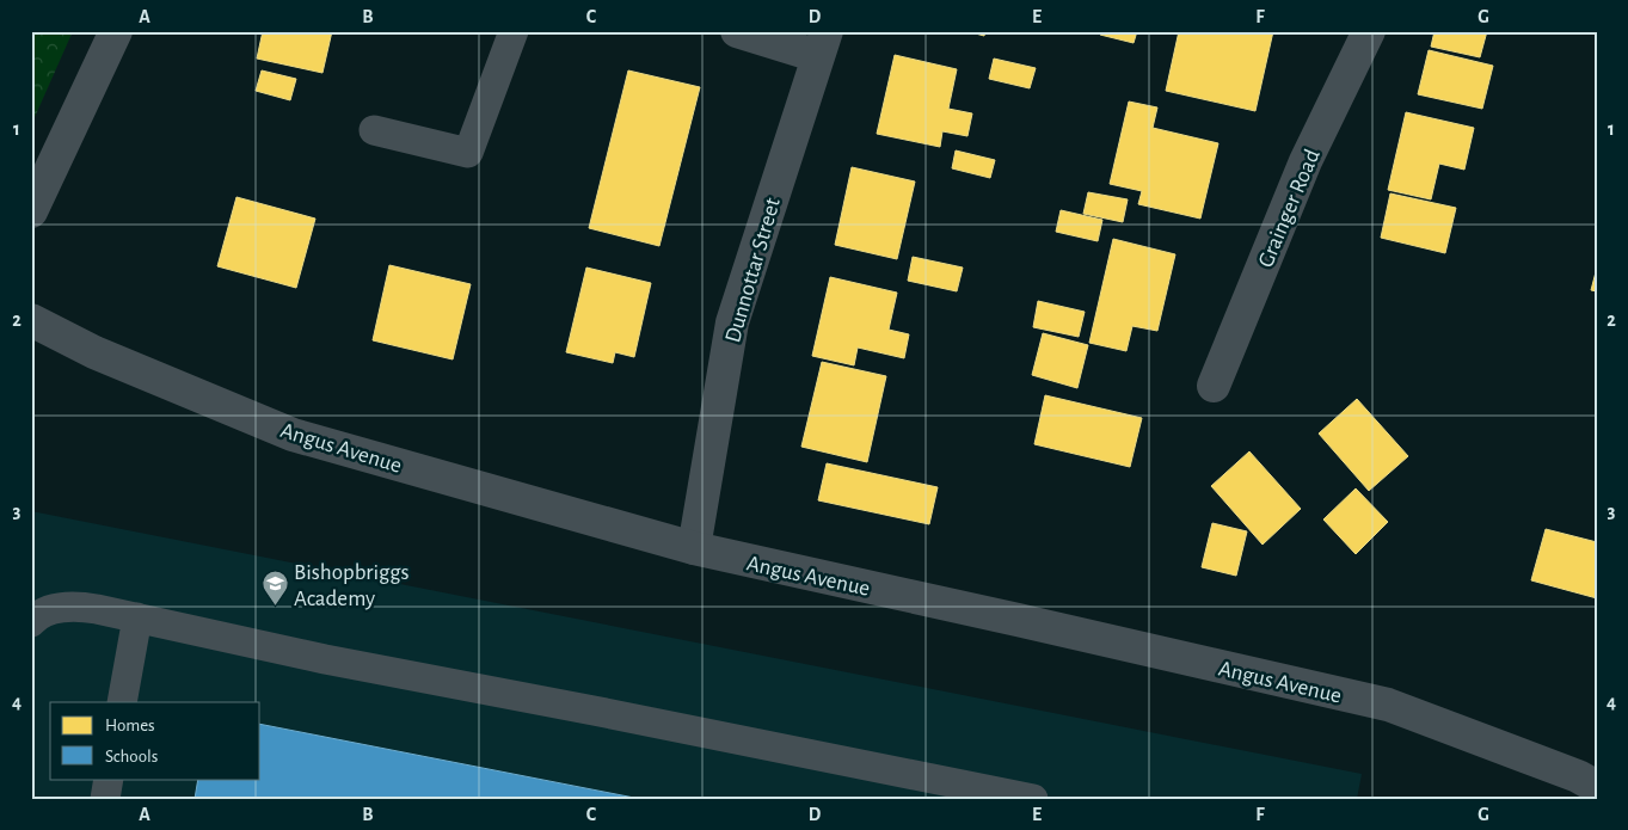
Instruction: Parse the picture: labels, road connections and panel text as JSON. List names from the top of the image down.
{
  "streets": {
    "street": ["Grainger Road", "Dunnottar Street", "Angus Avenue"]
  },
  "crossings": [
    ["Dunnottar Street", "Angus Avenue"]
  ],
  "places": {
    "school or university": ["Bishopbriggs Academy"]
  },
  "legend": ["Homes", "Schools"],
  "grid": {
    "columns": [
      "A",
      "B",
      "C",
      "D",
      "E",
      "F",
      "G"
    ],
    "rows": [
      "1",
      "2",
      "3",
      "4"
    ]
  }
}
